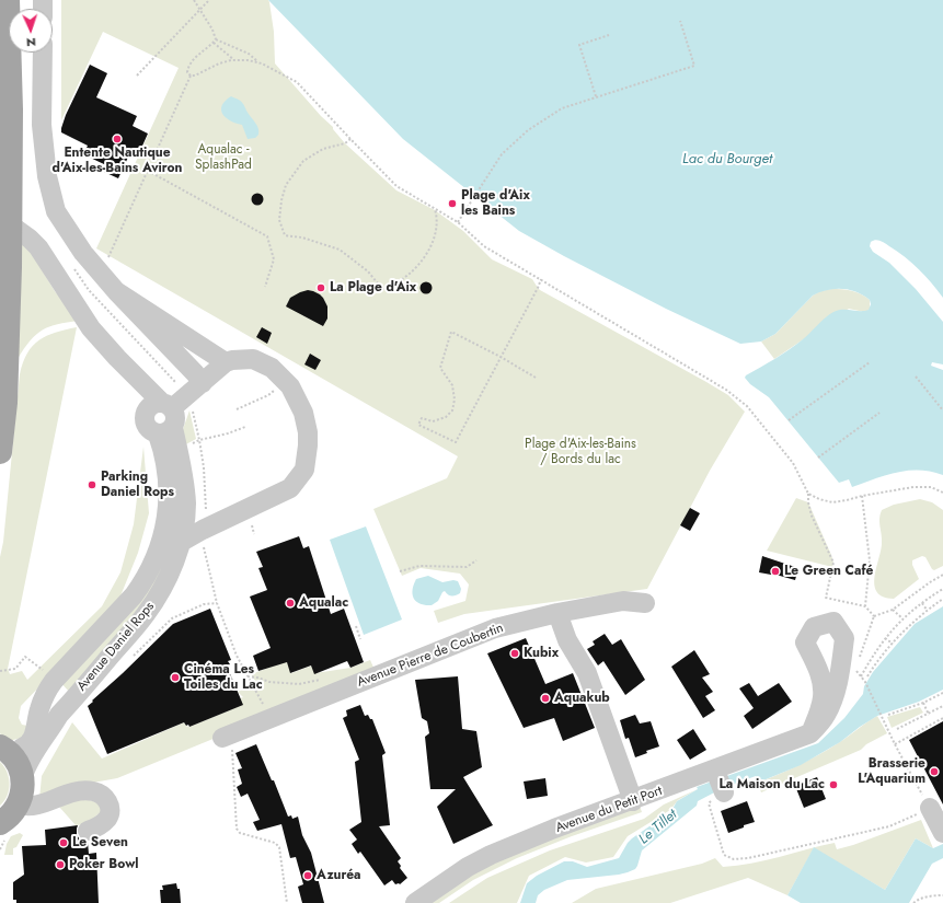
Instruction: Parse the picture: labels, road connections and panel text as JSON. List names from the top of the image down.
{
  "streets": {
    "street": ["Avenue Daniel Rops", "Avenue Pierre de Coubertin", "Avenue du Petit Port"]
  },
  "water": ["Lac du Bourget", "Le Tillet"],
  "parks": ["Aqualac - SplashPad", "Plage d'Aix-les-Bains / Bords du lac"],
  "places": [
    "Entente Nautique d'Aix-les-Bains Aviron",
    "Plage d'Aix les Bains",
    "La Plage d'Aix",
    "Parking Daniel Rops",
    "Le Green Café",
    "Aqualac",
    "Kubix",
    "Cinéma Les Toiles du Lac",
    "Aquakub",
    "Brasserie L'Aquarium",
    "La Maison du Lac",
    "Le Seven",
    "Poker Bowl",
    "Azuréa"
  ],
  "north": "bottom"
}
